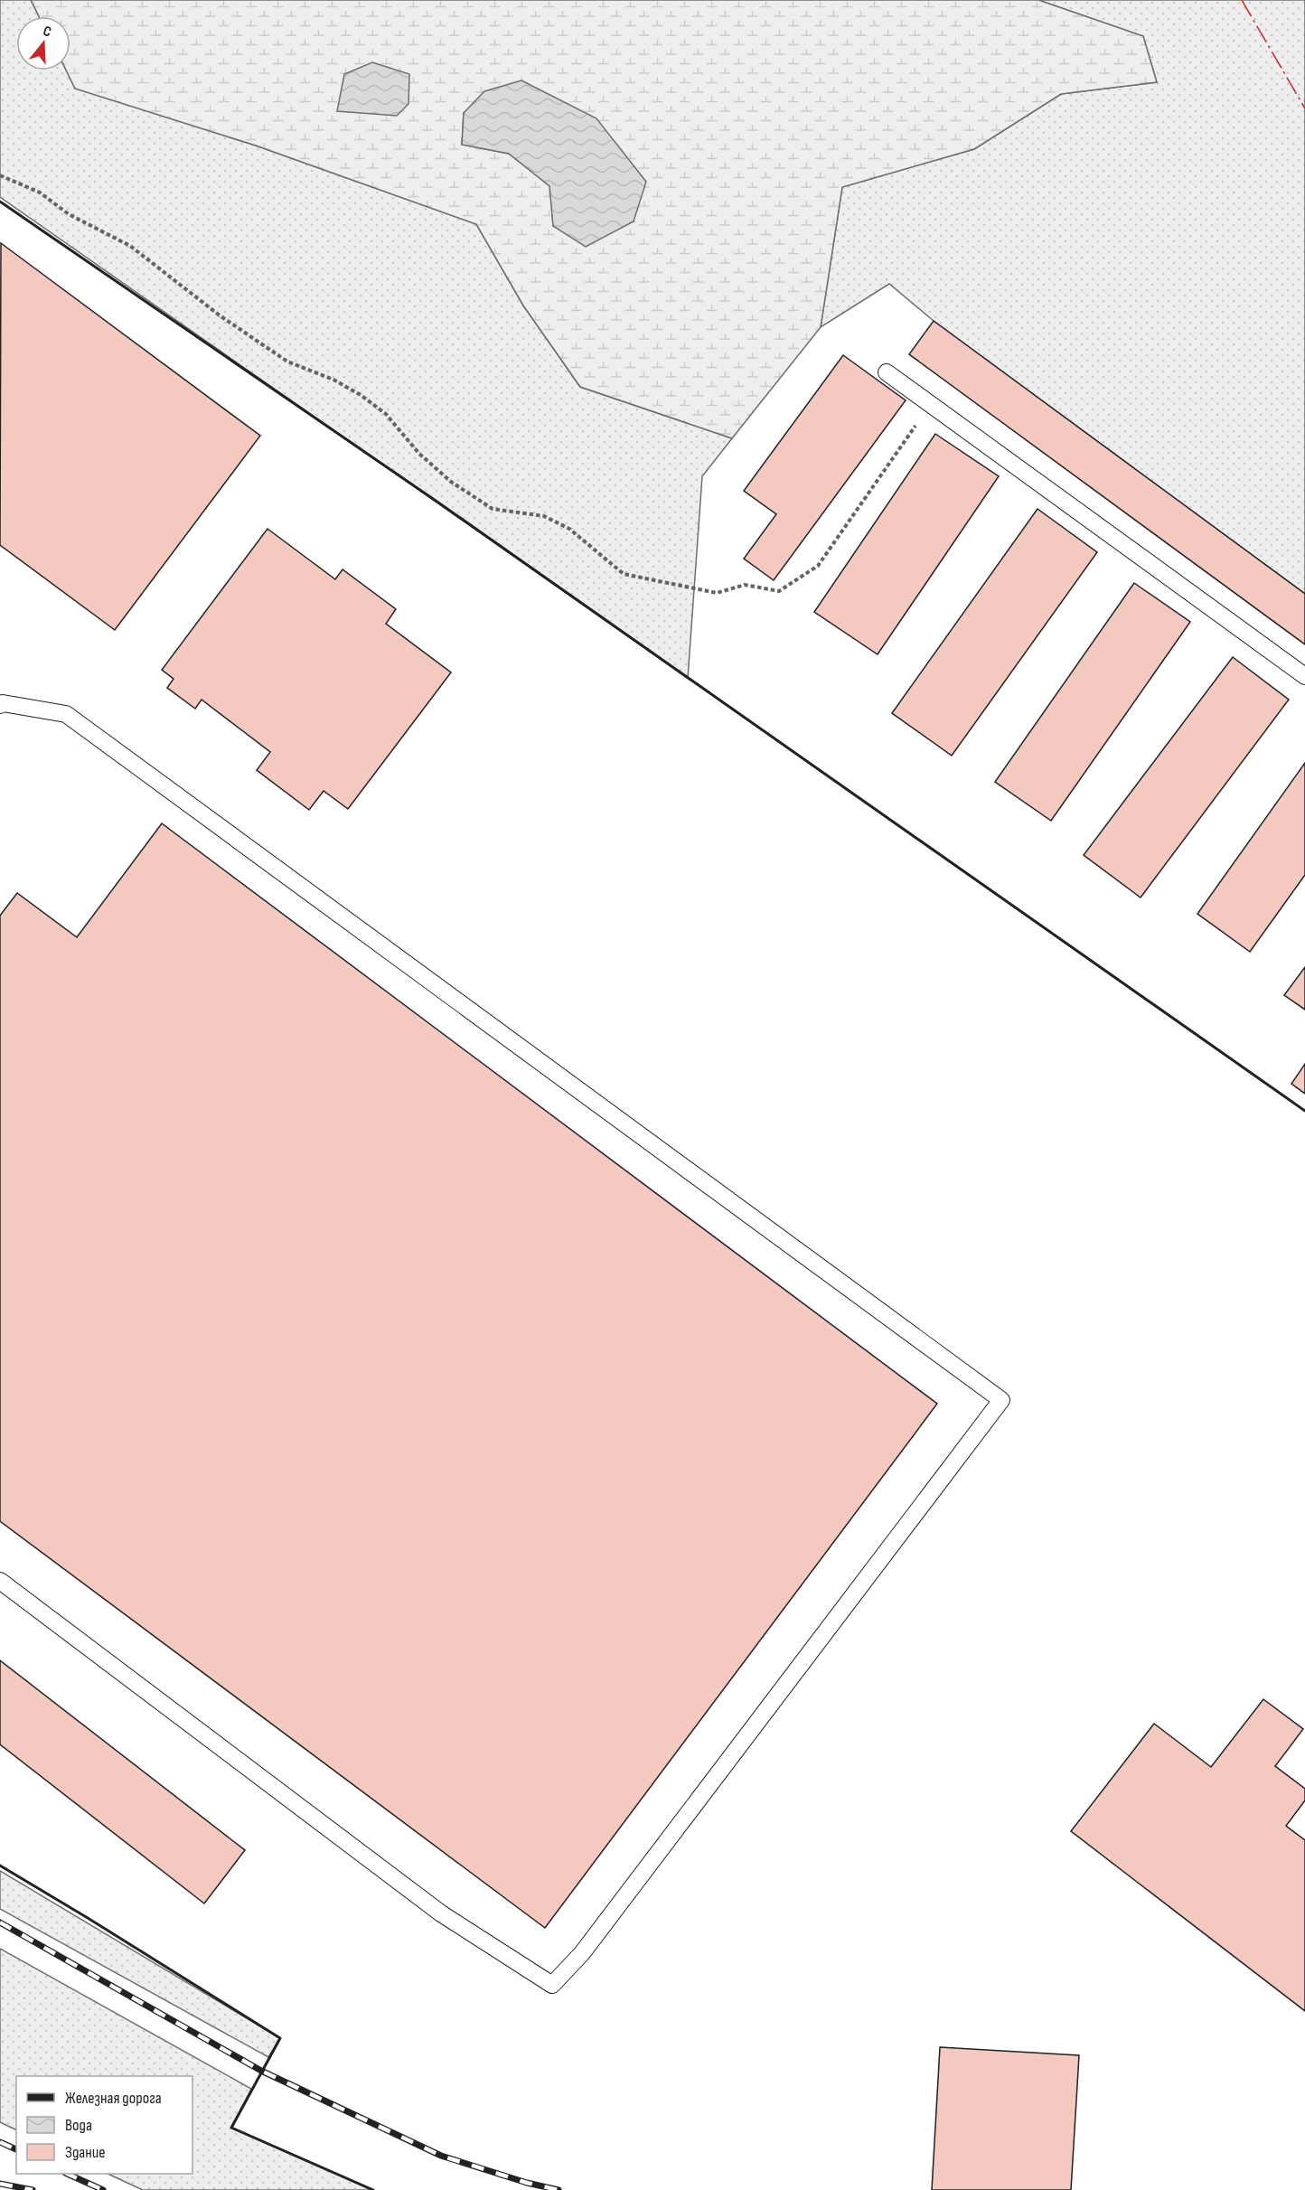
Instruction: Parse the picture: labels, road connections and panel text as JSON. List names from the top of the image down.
{
  "legend": ["Железная дорога", "Вода", "Здание"],
  "north": "top"
}
